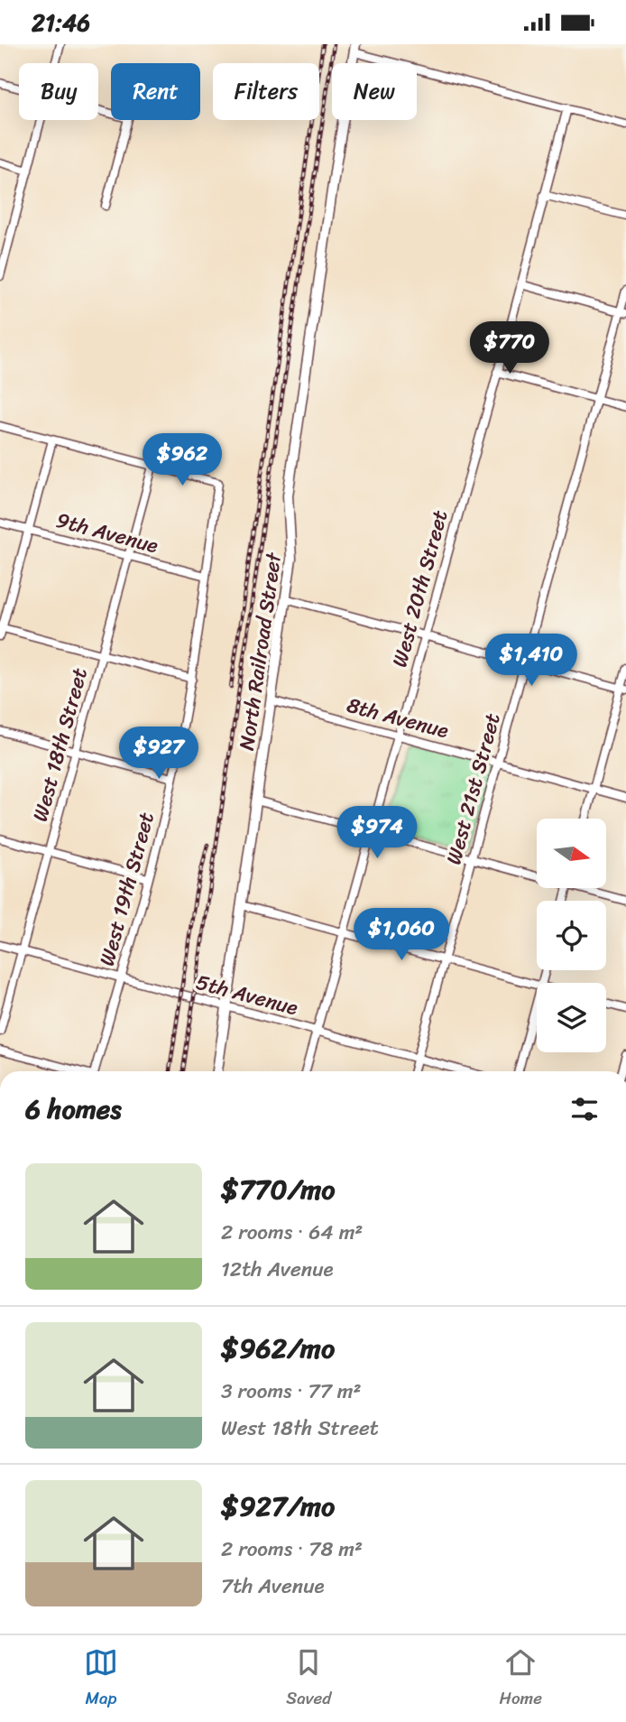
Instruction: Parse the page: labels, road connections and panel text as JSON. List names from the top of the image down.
{
  "streets": {
    "main road": ["North Railroad Street"],
    "street": [
      "9th Avenue",
      "West 20th Street",
      "8th Avenue",
      "West 18th Street",
      "West 21st Street",
      "West 19th Street",
      "5th Avenue"
    ]
  },
  "crossings": [
    ["9th Avenue", "West 18th Street"],
    ["9th Avenue", "West 19th Street"],
    ["West 20th Street", "8th Avenue"],
    ["West 20th Street", "5th Avenue"],
    ["North Railroad Street", "8th Avenue"],
    ["North Railroad Street", "5th Avenue"],
    ["8th Avenue", "West 21st Street"],
    ["West 18th Street", "West 19th Street"],
    ["West 18th Street", "5th Avenue"],
    ["West 21st Street", "5th Avenue"],
    ["West 19th Street", "5th Avenue"]
  ],
  "north": "right",
  "page": {
    "status": "21:46",
    "chip": [
      "Buy",
      "Rent",
      "Filters",
      "New"
    ],
    "price": [
      "$770",
      "$962",
      "$1,410",
      "$927",
      "$974",
      "$1,060"
    ],
    "heading": "6 homes",
    "list": [
      {
        "name": "$770/mo",
        "note": "2 rooms · 64 m² · 12th Avenue"
      },
      {
        "name": "$962/mo",
        "note": "3 rooms · 77 m² · West 18th Street"
      },
      {
        "name": "$927/mo",
        "note": "2 rooms · 78 m² · 7th Avenue"
      }
    ],
    "tabs": ["Map", "Saved", "Home"]
  }
}
